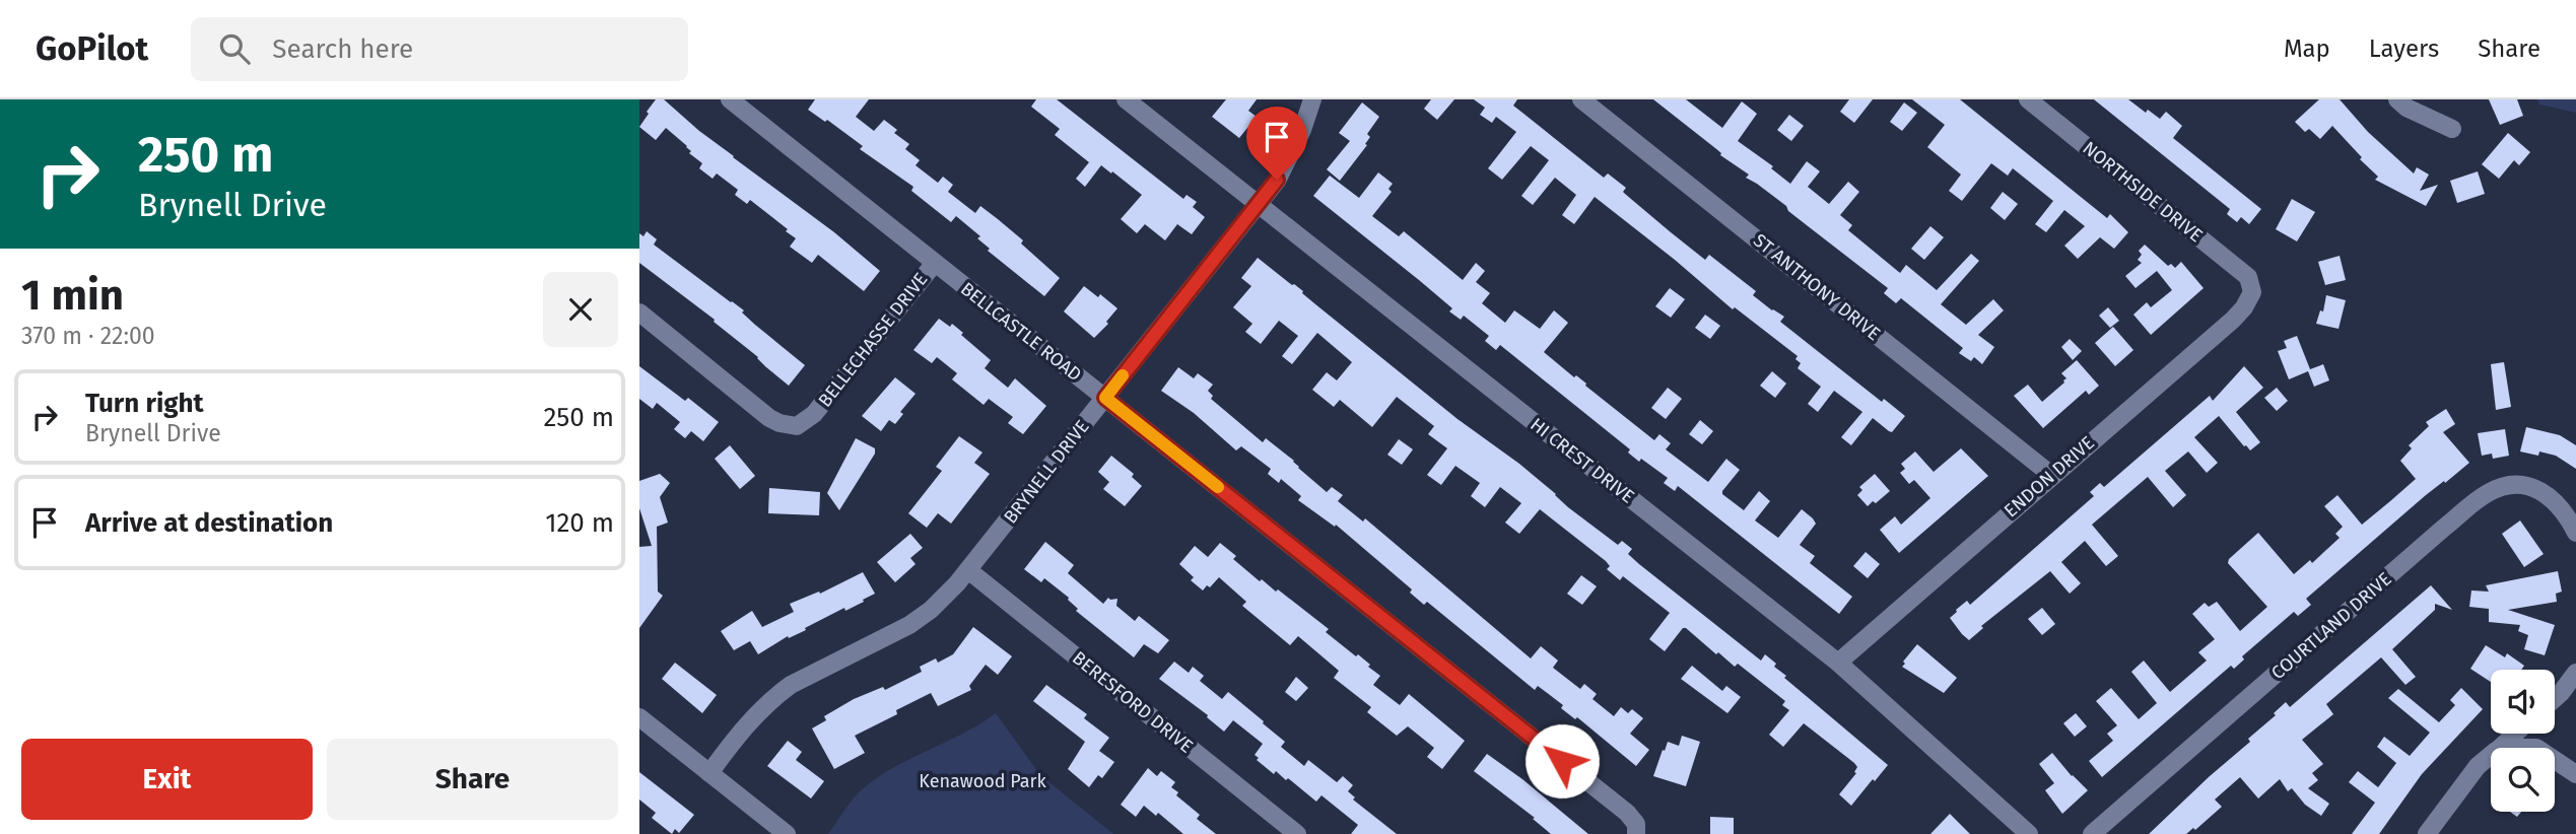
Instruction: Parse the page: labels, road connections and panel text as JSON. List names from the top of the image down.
{
  "streets": {
    "street": [
      "NORTHSIDE DRIVE",
      "ST ANTHONY DRIVE",
      "BELLCASTLE ROAD",
      "BELLECHASSE DRIVE",
      "HI CREST DRIVE",
      "BRYNELL DRIVE",
      "ENDON DRIVE",
      "COURTLAND DRIVE",
      "BERESFORD DRIVE"
    ]
  },
  "crossings": [
    ["NORTHSIDE DRIVE", "ENDON DRIVE"],
    ["ST ANTHONY DRIVE", "ENDON DRIVE"],
    ["BELLCASTLE ROAD", "BELLECHASSE DRIVE"],
    ["BELLCASTLE ROAD", "BRYNELL DRIVE"],
    ["HI CREST DRIVE", "BRYNELL DRIVE"],
    ["HI CREST DRIVE", "ENDON DRIVE"],
    ["BRYNELL DRIVE", "BERESFORD DRIVE"]
  ],
  "parks": ["Kenawood Park"],
  "page": {
    "header": "GoPilot",
    "search": "Search here",
    "nav": ["Map", "Layers", "Share"],
    "turn": ["250 m", "Brynell Drive"],
    "heading": ["1 min", "370 m · 22:00"],
    "list": [
      {
        "name": "Turn right",
        "note": "Brynell Drive",
        "value": "250 m"
      },
      {
        "name": "Arrive at destination",
        "value": "120 m"
      }
    ],
    "buttons": ["Exit", "Share"]
  }
}
